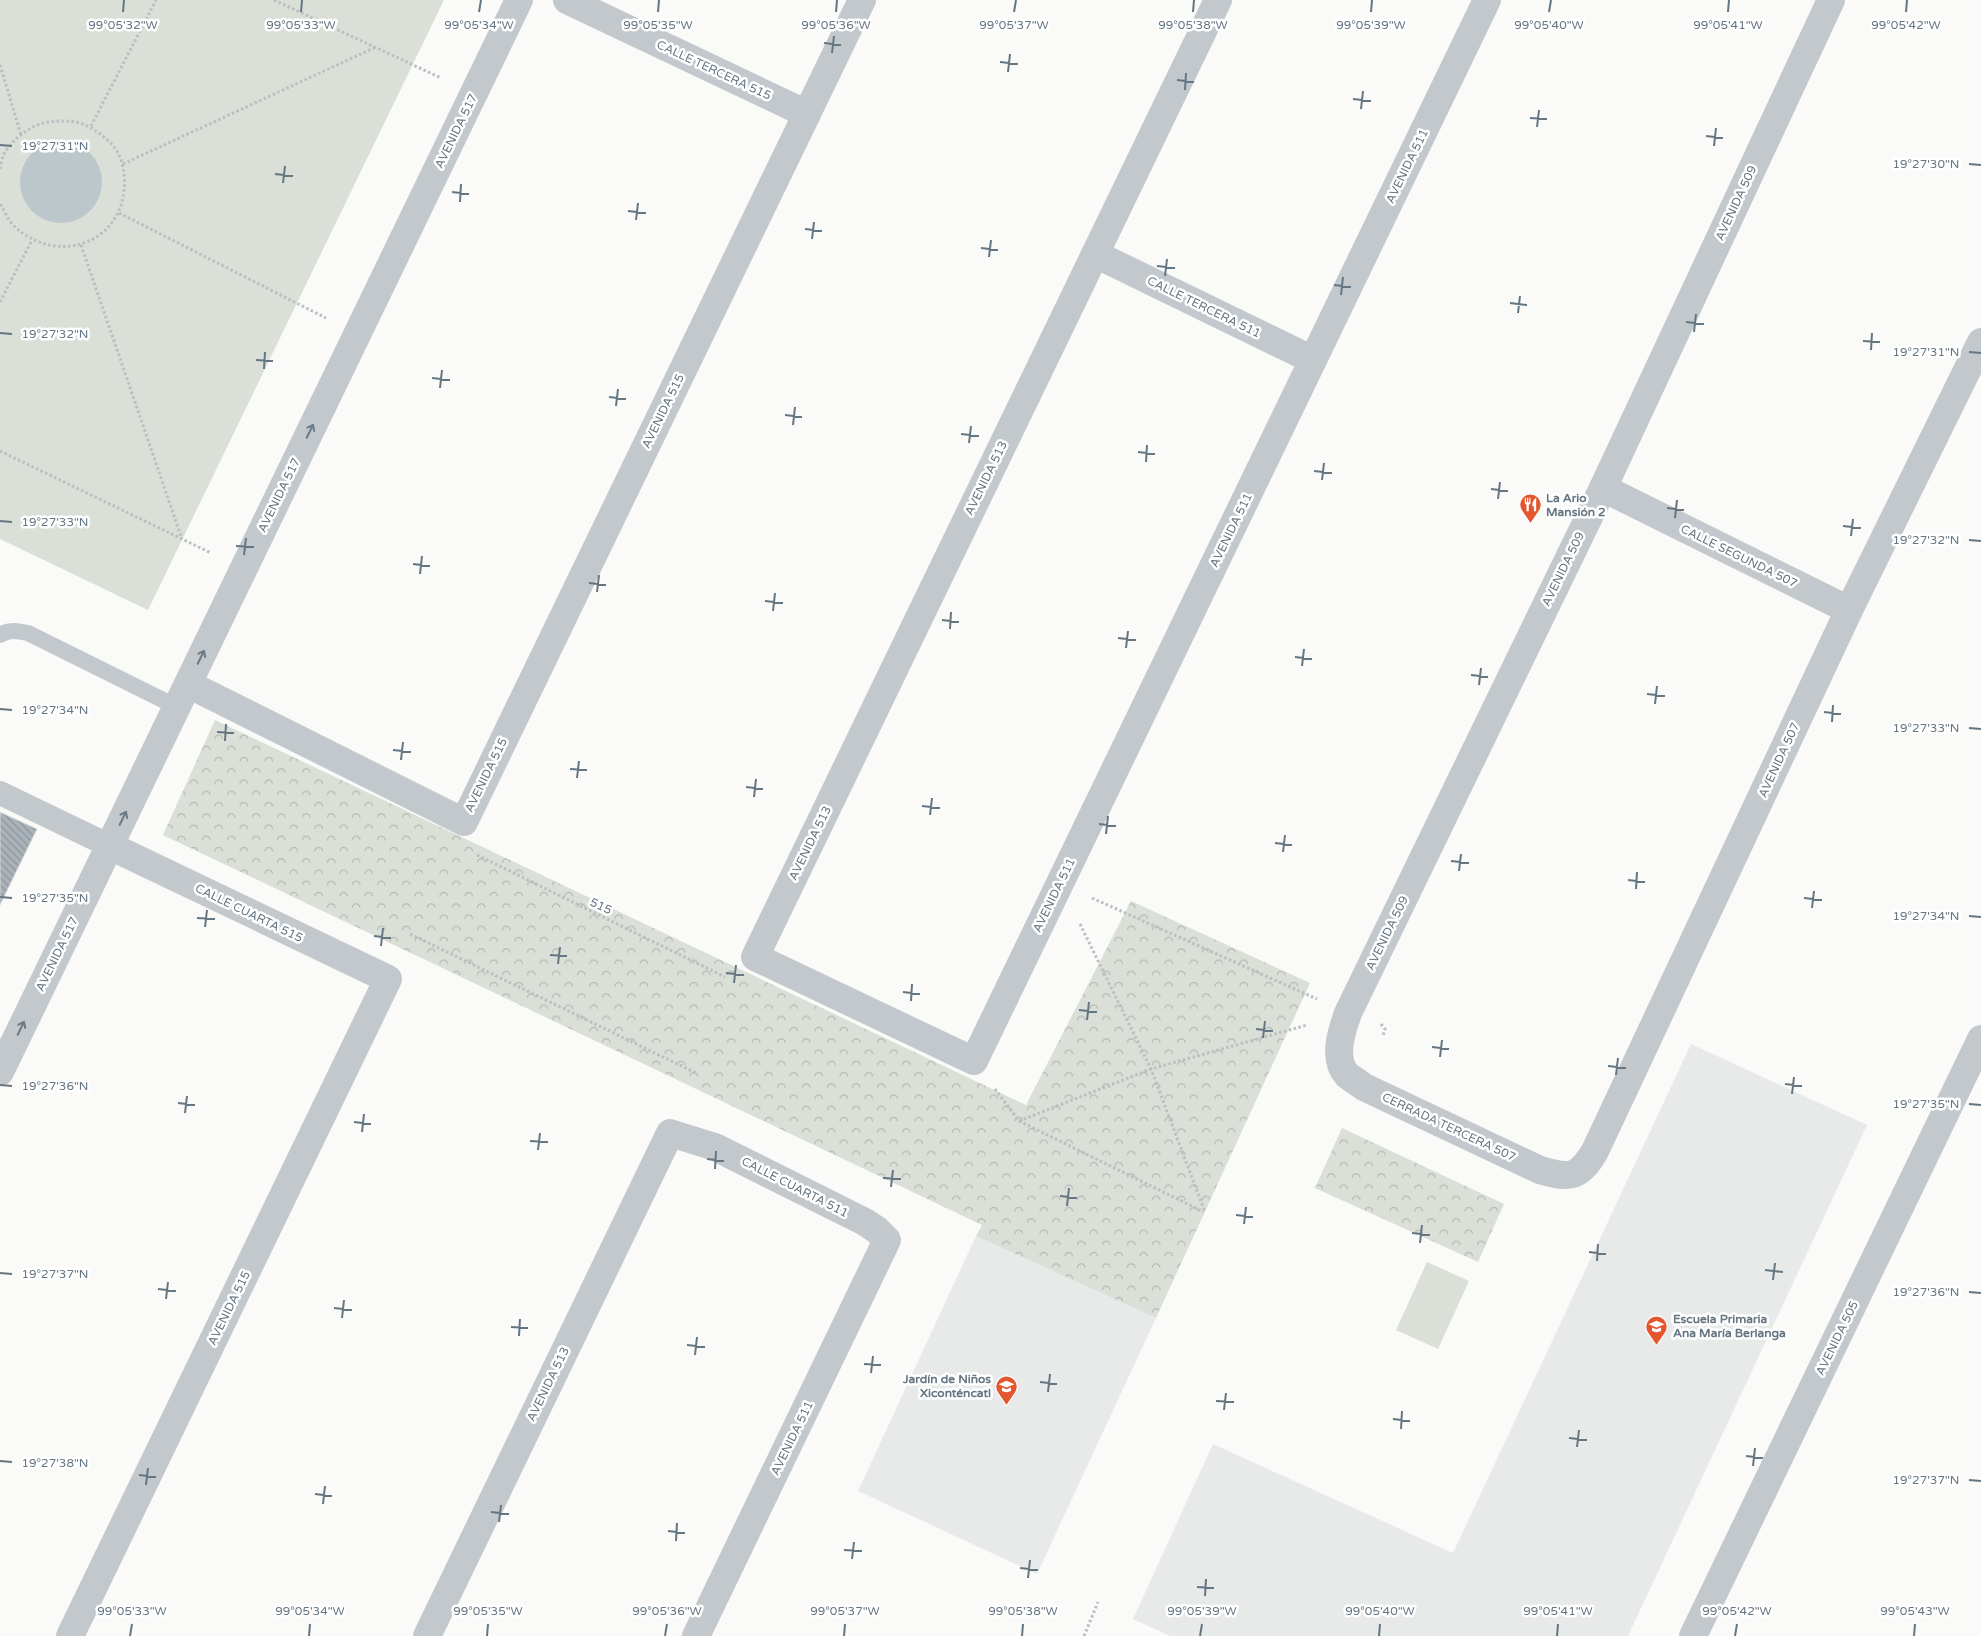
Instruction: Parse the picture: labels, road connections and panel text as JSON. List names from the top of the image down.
{
  "streets": {
    "street": [
      "CALLE TERCERA 515",
      "AVENIDA 517",
      "AVENIDA 511",
      "AVENIDA 509",
      "CALLE TERCERA 511",
      "AVENIDA 515",
      "AVENIDA 513",
      "CALLE SEGUNDA 507",
      "AVENIDA 507",
      "CALLE CUARTA 515",
      "CERRADA TERCERA 507",
      "CALLE CUARTA 511",
      "AVENIDA 505"
    ],
    "path": ["515"]
  },
  "crossings": [
    ["CALLE TERCERA 515", "AVENIDA 515"],
    ["AVENIDA 517", "AVENIDA 515"],
    ["AVENIDA 517", "CALLE CUARTA 515"],
    ["AVENIDA 511", "CALLE TERCERA 511"],
    ["AVENIDA 511", "AVENIDA 513"],
    ["AVENIDA 511", "CALLE CUARTA 511"],
    ["AVENIDA 509", "CALLE SEGUNDA 507"],
    ["AVENIDA 509", "CERRADA TERCERA 507"],
    ["CALLE TERCERA 511", "AVENIDA 513"],
    ["AVENIDA 515", "CALLE CUARTA 515"],
    ["AVENIDA 513", "CALLE CUARTA 511"],
    ["CALLE SEGUNDA 507", "AVENIDA 507"],
    ["AVENIDA 507", "CERRADA TERCERA 507"]
  ],
  "one_way": ["AVENIDA 517"],
  "places": {
    "restaurant": ["La Ario Mansión 2"],
    "school or university": ["Escuela Primaria Ana María Berlanga", "Jardín de Niños Xiconténcatl"]
  },
  "coordinates": [
    "99°05'32\"W",
    "99°05'33\"W",
    "99°05'34\"W",
    "99°05'35\"W",
    "99°05'36\"W",
    "99°05'37\"W",
    "99°05'38\"W",
    "99°05'39\"W",
    "99°05'40\"W",
    "99°05'41\"W",
    "99°05'42\"W",
    "19°27'31\"N",
    "19°27'30\"N",
    "19°27'32\"N",
    "19°27'33\"N",
    "19°27'34\"N",
    "19°27'35\"N",
    "19°27'36\"N",
    "19°27'37\"N",
    "19°27'38\"N",
    "99°05'43\"W"
  ]
}
